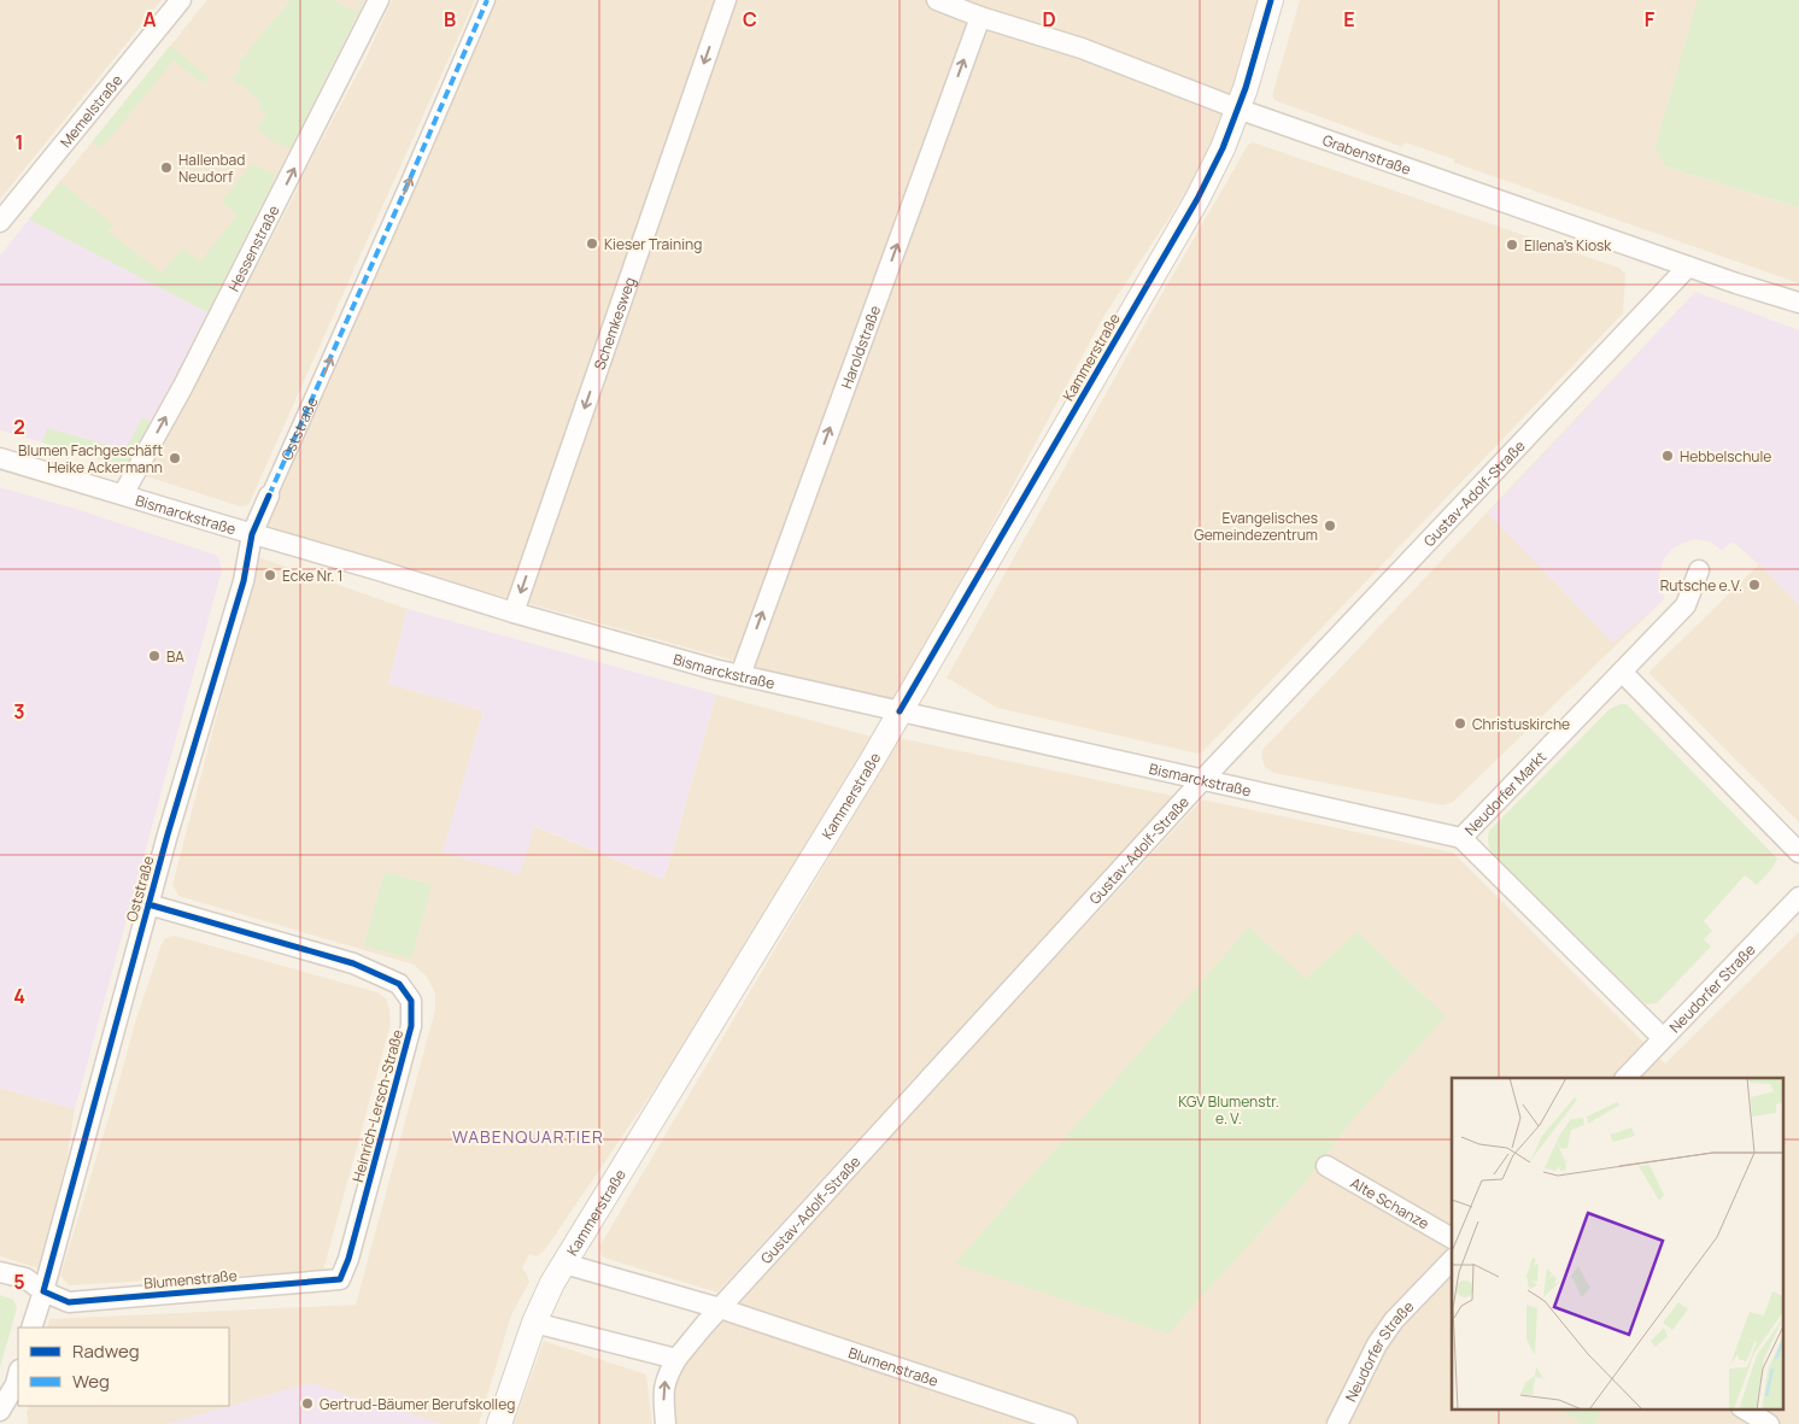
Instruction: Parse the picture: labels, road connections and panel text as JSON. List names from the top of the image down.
{
  "streets": {
    "street": [
      "Memelstraße",
      "Grabenstraße",
      "Hessenstraße",
      "Schemkesweg",
      "Haroldstraße",
      "Kammerstraße",
      "Oststraße",
      "Gustav-Adolf-Straße",
      "Bismarckstraße",
      "Neudorfer Markt",
      "Neudorfer Straße",
      "Heinrich-Lersch-Straße",
      "Alte Schanze",
      "Blumenstraße"
    ]
  },
  "crossings": [
    ["Grabenstraße", "Haroldstraße"],
    ["Grabenstraße", "Kammerstraße"],
    ["Grabenstraße", "Gustav-Adolf-Straße"],
    ["Hessenstraße", "Bismarckstraße"],
    ["Schemkesweg", "Bismarckstraße"],
    ["Haroldstraße", "Bismarckstraße"],
    ["Kammerstraße", "Bismarckstraße"],
    ["Kammerstraße", "Blumenstraße"],
    ["Oststraße", "Bismarckstraße"],
    ["Oststraße", "Heinrich-Lersch-Straße"],
    ["Oststraße", "Blumenstraße"],
    ["Gustav-Adolf-Straße", "Bismarckstraße"],
    ["Gustav-Adolf-Straße", "Blumenstraße"],
    ["Bismarckstraße", "Neudorfer Markt"],
    ["Neudorfer Markt", "Neudorfer Straße"],
    ["Heinrich-Lersch-Straße", "Blumenstraße"]
  ],
  "one_way": [
    "Hessenstraße",
    "Schemkesweg",
    "Haroldstraße",
    "Oststraße"
  ],
  "districts": ["WABENQUARTIER"],
  "parks": ["KGV Blumenstr. e. V."],
  "places": [
    "Hallenbad Neudorf",
    "Kieser Training",
    "Ellena's Kiosk",
    "Hebbelschule",
    "Blumen Fachgeschäft Heike Ackermann",
    "Evangelisches Gemeindezentrum",
    "Ecke Nr. 1",
    "Rutsche e.V.",
    "BA",
    "Christuskirche",
    "Gertrud-Bäumer Berufskolleg"
  ],
  "legend": ["Radweg", "Weg"],
  "grid": {
    "columns": [
      "A",
      "B",
      "C",
      "D",
      "E",
      "F"
    ],
    "rows": [
      "1",
      "2",
      "3",
      "4",
      "5"
    ]
  }
}
